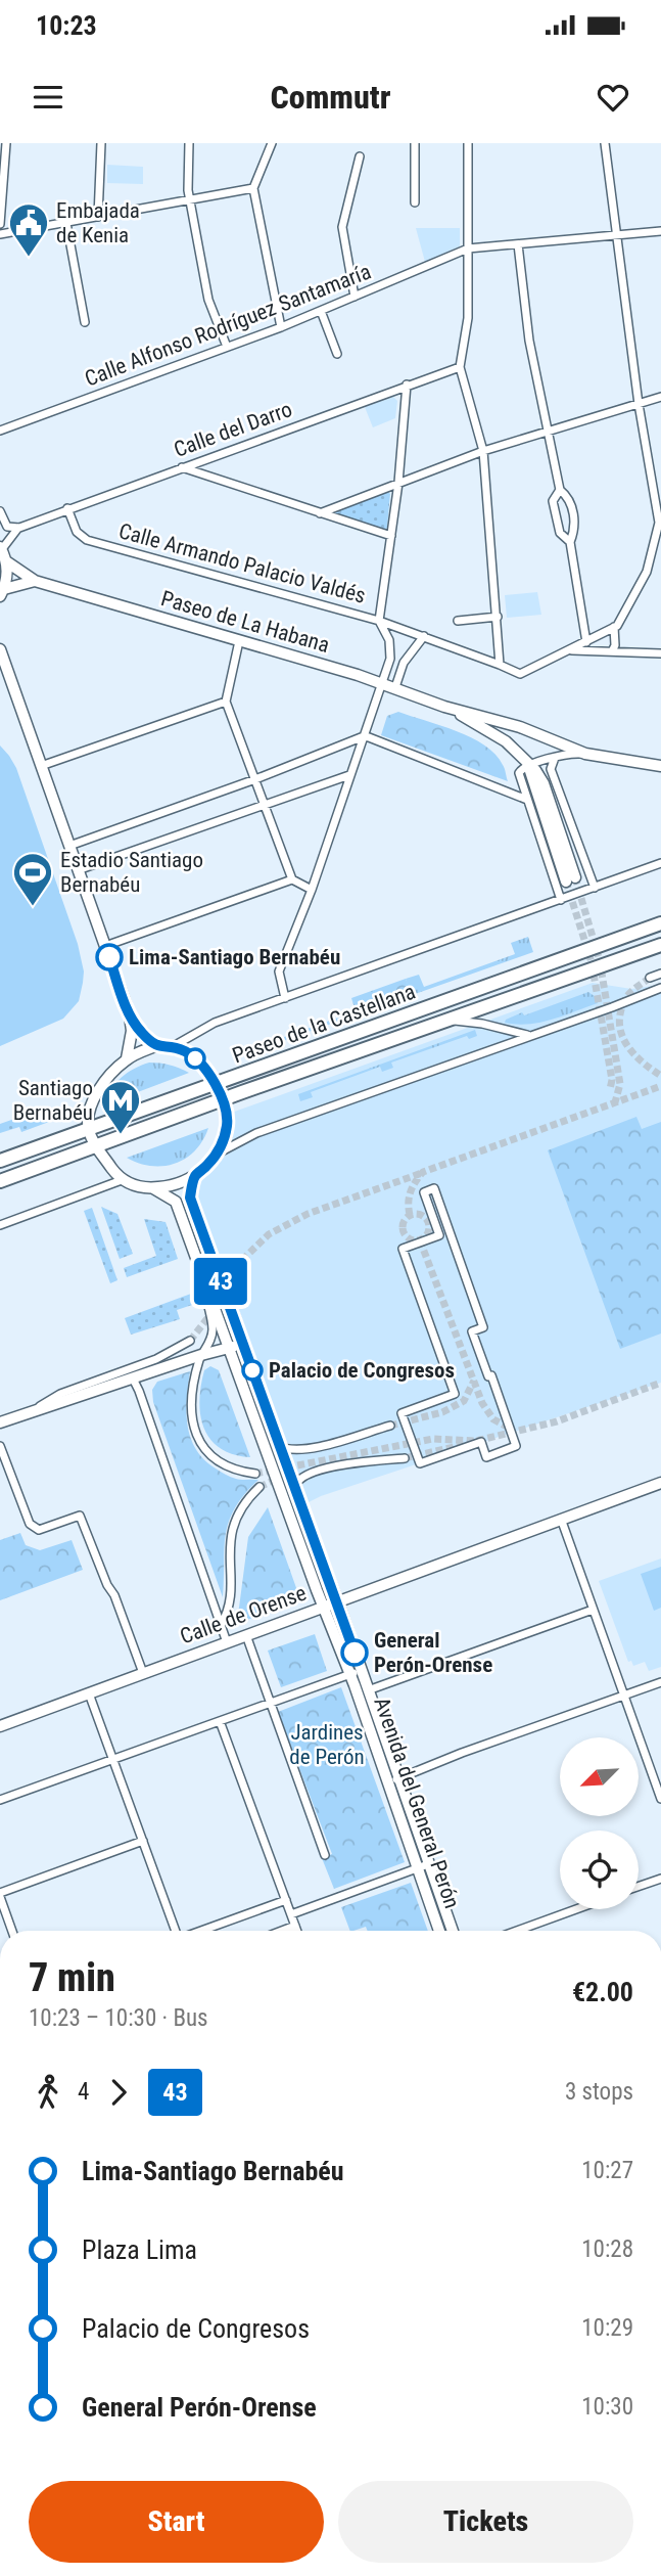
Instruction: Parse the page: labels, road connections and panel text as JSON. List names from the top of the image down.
{
  "streets": {
    "highway": ["Paseo de la Castellana"],
    "main road": ["Paseo de La Habana", "Calle de Orense", "Avenida del General Perón"],
    "street": ["Calle Alfonso Rodríguez Santamaría", "Calle del Darro", "Calle Armando Palacio Valdés"]
  },
  "crossings": [
    ["Calle del Darro", "Calle Armando Palacio Valdés"],
    ["Calle de Orense", "Avenida del General Perón"]
  ],
  "parks": ["Jardines de Perón"],
  "places": {
    "public building": ["Embajada de Kenia"],
    "sports": ["Estadio Santiago Bernabéu"],
    "other": ["Lima-Santiago Bernabéu", "Palacio de Congresos", "General Perón-Orense"],
    "metro station": ["Santiago Bernabéu"]
  },
  "lines": ["bus line 43"],
  "north": "bottom left",
  "page": {
    "status": "10:23",
    "header": "Commutr",
    "on_map": "43",
    "heading": ["7 min", "10:23 – 10:30 · Bus", "€2.00"],
    "legs": ["4", "43", "3 stops"],
    "list": [
      {
        "name": "Lima-Santiago Bernabéu",
        "value": "10:27"
      },
      {
        "name": "Plaza Lima",
        "value": "10:28"
      },
      {
        "name": "Palacio de Congresos",
        "value": "10:29"
      },
      {
        "name": "General Perón-Orense",
        "value": "10:30"
      }
    ],
    "buttons": ["Start", "Tickets"]
  }
}
